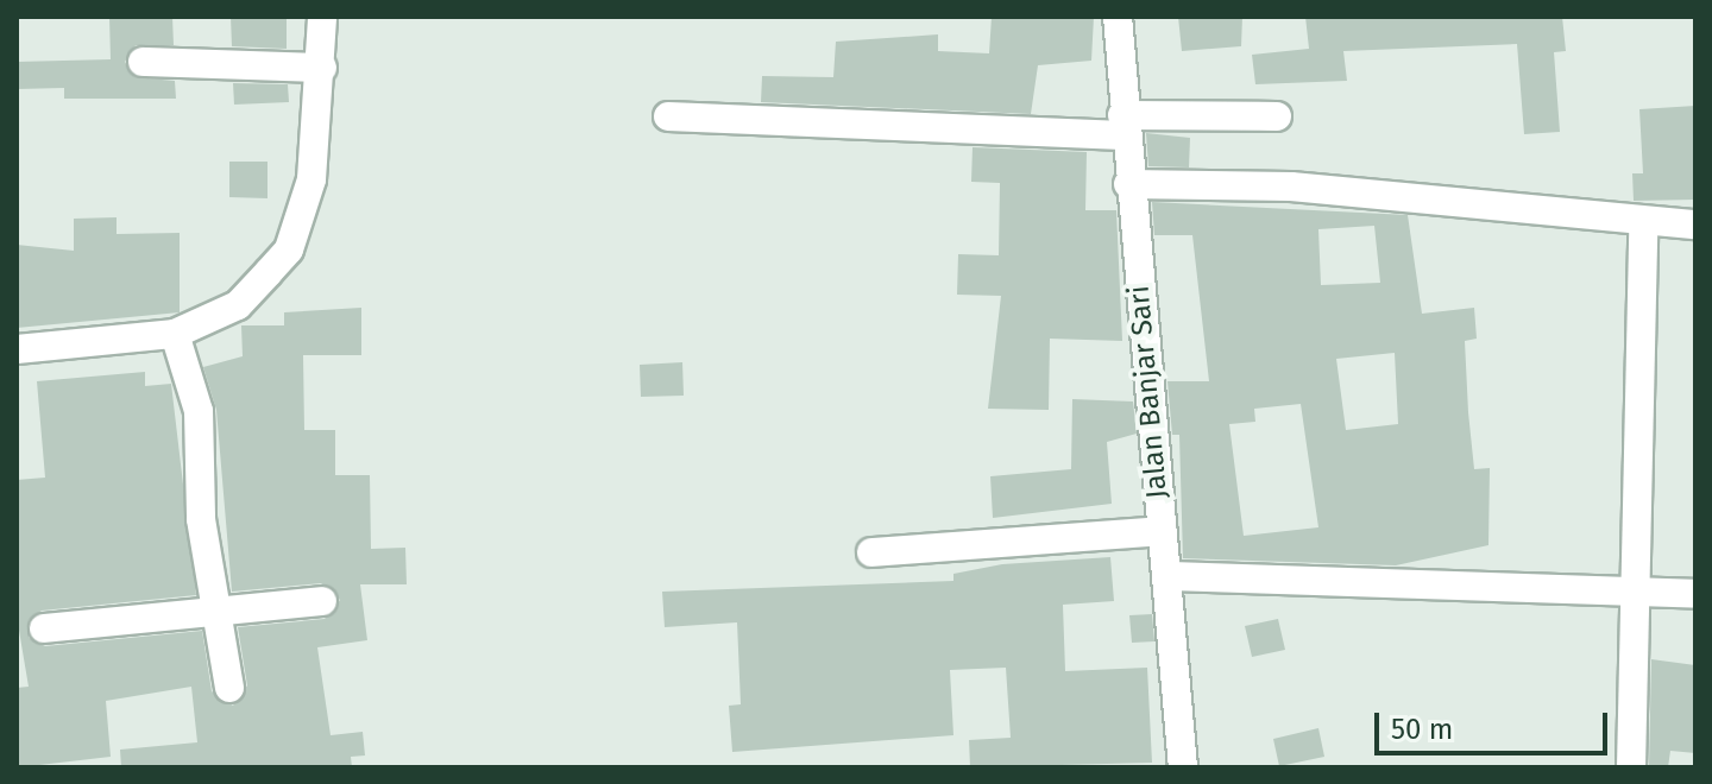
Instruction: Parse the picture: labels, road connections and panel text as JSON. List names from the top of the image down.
{
  "streets": {
    "street": ["Jalan Banjar Sari"]
  },
  "scale_bar": "50 m"
}
